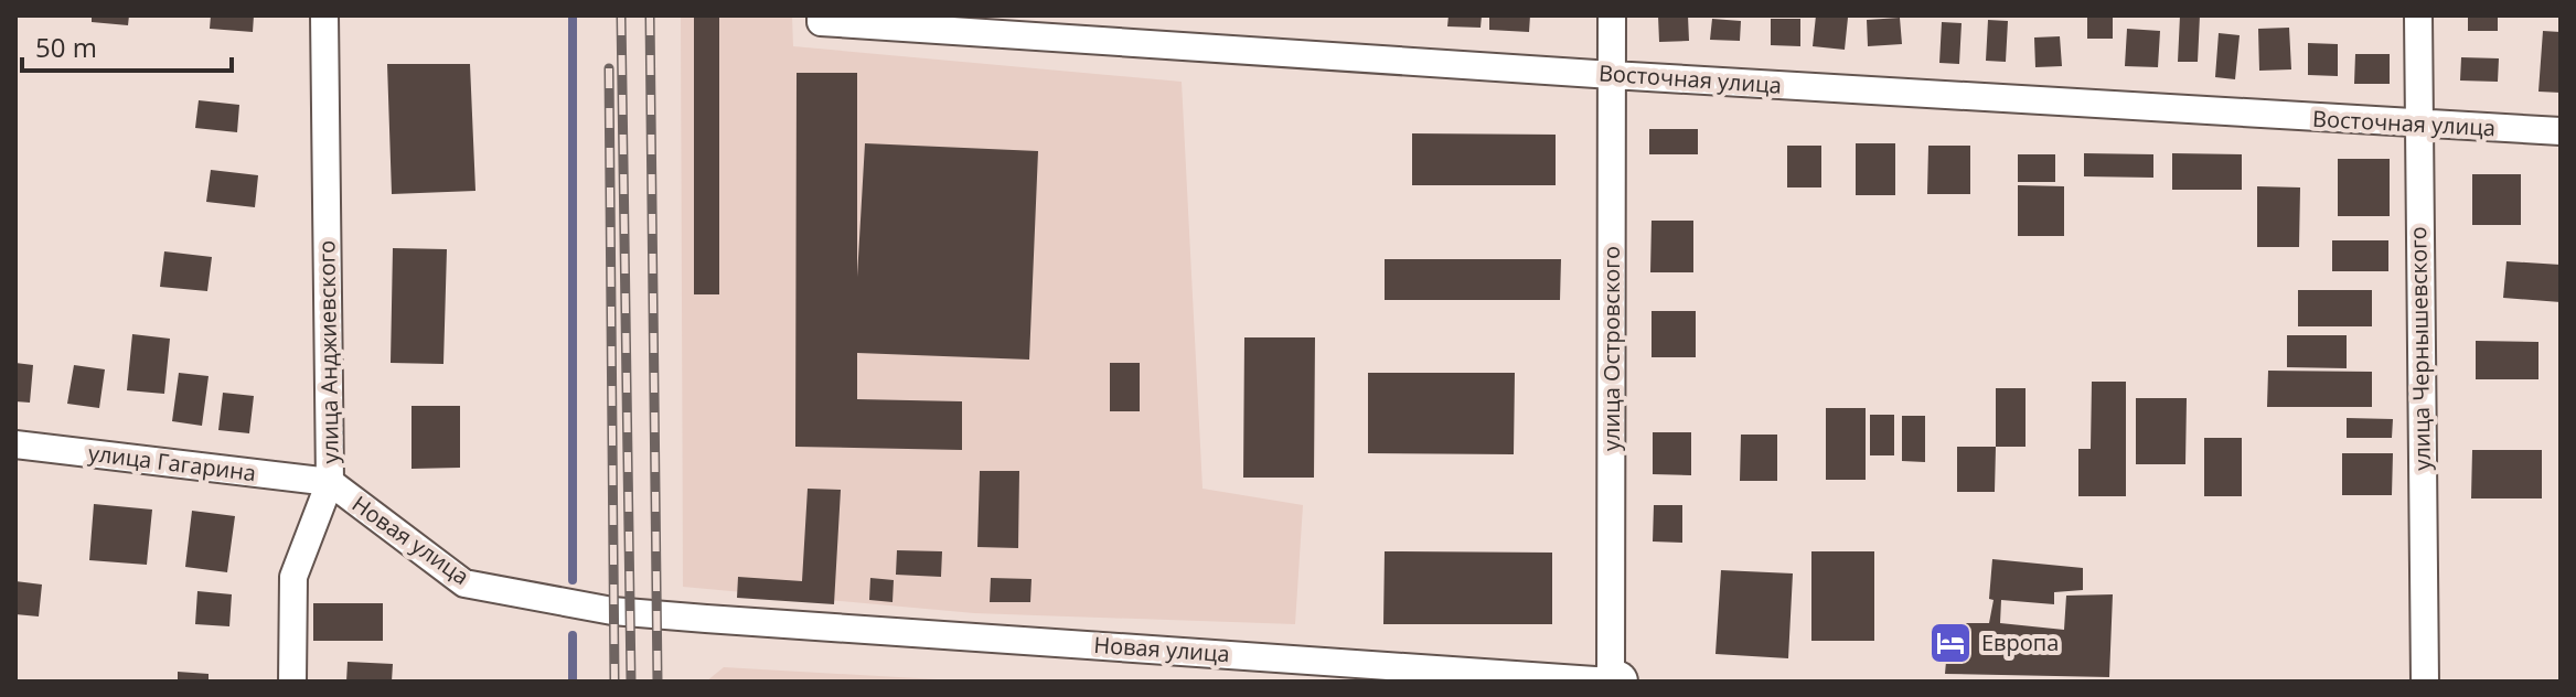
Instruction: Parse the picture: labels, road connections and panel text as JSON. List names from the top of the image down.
{
  "streets": {
    "street": [
      "Восточная улица",
      "улица Островского",
      "улица Чернышевского",
      "улица Анджиевского",
      "улица Гагарина",
      "Новая улица"
    ]
  },
  "crossings": [
    ["Восточная улица", "улица Островского"],
    ["Восточная улица", "улица Чернышевского"],
    ["улица Островского", "Новая улица"],
    ["улица Анджиевского", "улица Гагарина"],
    ["улица Анджиевского", "Новая улица"],
    ["улица Гагарина", "Новая улица"]
  ],
  "places": {
    "hotel": ["Европа"]
  },
  "scale_bar": "50 m"
}
